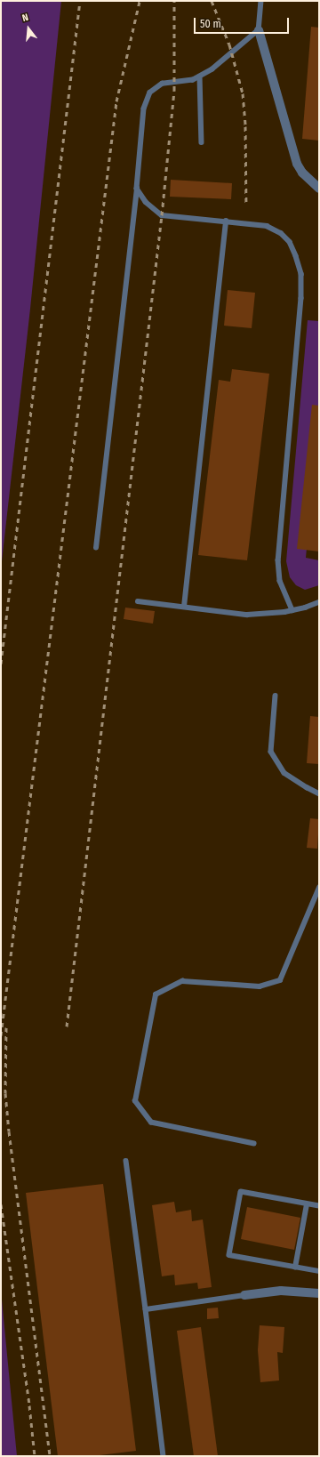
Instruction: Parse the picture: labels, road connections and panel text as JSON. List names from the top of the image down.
{
  "scale_bar": "50 m",
  "north": "top"
}
